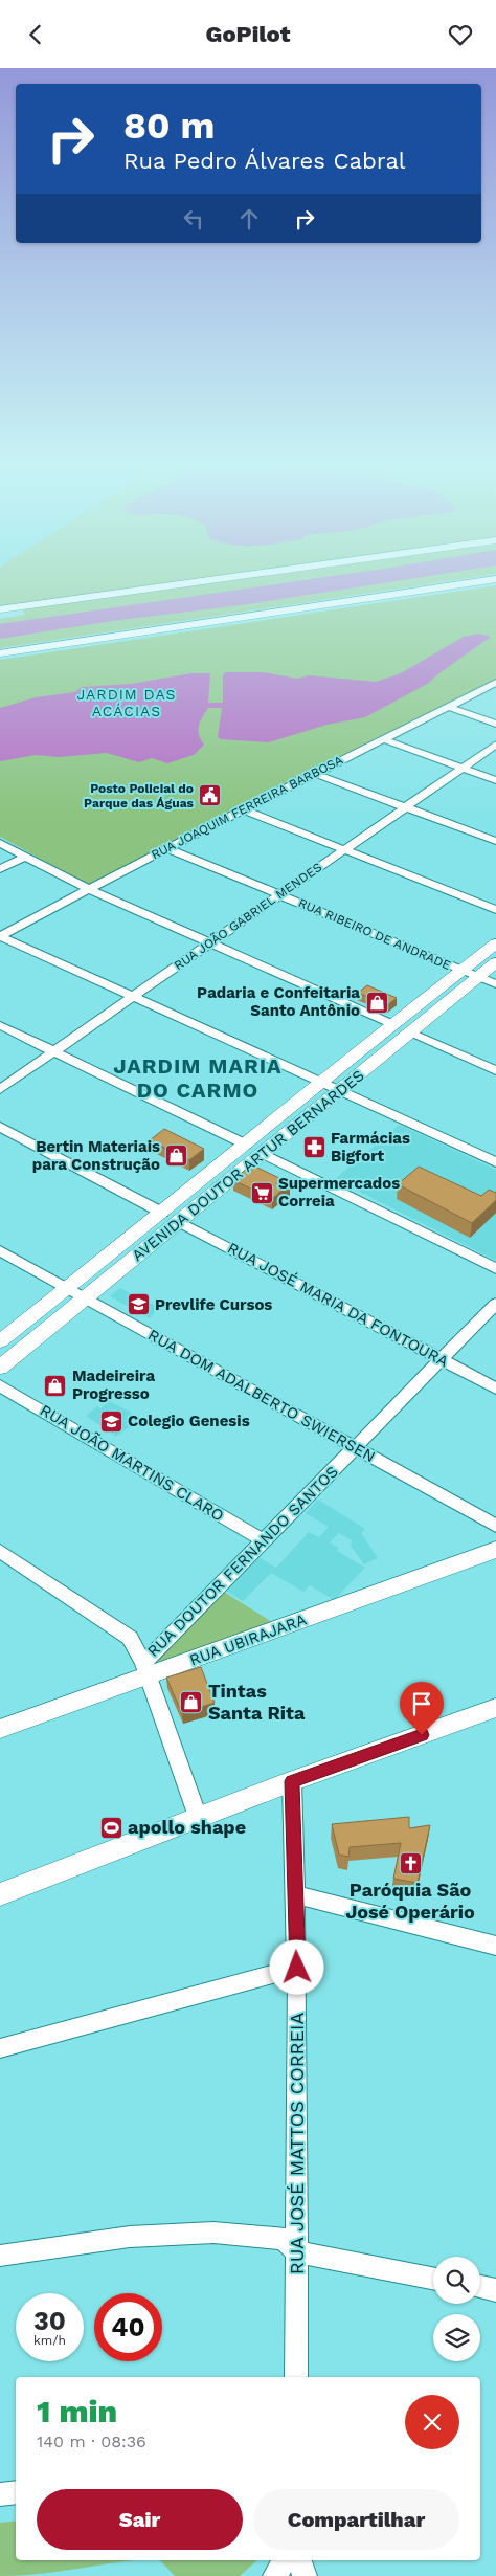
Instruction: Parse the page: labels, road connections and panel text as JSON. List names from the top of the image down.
{
  "streets": {
    "main road": ["AVENIDA DOUTOR ARTUR BERNARDES", "RUA UBIRAJARA"],
    "street": [
      "RUA JOAQUIM FERREIRA BARBOSA",
      "RUA JOÃO GABRIEL MENDES",
      "RUA RIBEIRO DE ANDRADE",
      "RUA JOSÉ MARIA DA FONTOURA",
      "RUA DOM ADALBERTO SWIERSEN",
      "RUA JOÃO MARTINS CLARO",
      "RUA DOUTOR FERNANDO SANTOS",
      "RUA JOSÉ MATTOS CORREIA"
    ]
  },
  "crossings": [
    ["RUA JOAQUIM FERREIRA BARBOSA", "RUA RIBEIRO DE ANDRADE"],
    ["RUA JOÃO GABRIEL MENDES", "RUA RIBEIRO DE ANDRADE"],
    ["RUA RIBEIRO DE ANDRADE", "AVENIDA DOUTOR ARTUR BERNARDES"],
    ["AVENIDA DOUTOR ARTUR BERNARDES", "RUA JOSÉ MARIA DA FONTOURA"],
    ["AVENIDA DOUTOR ARTUR BERNARDES", "RUA DOM ADALBERTO SWIERSEN"],
    ["RUA JOSÉ MARIA DA FONTOURA", "RUA DOUTOR FERNANDO SANTOS"],
    ["RUA DOM ADALBERTO SWIERSEN", "RUA DOUTOR FERNANDO SANTOS"],
    ["RUA JOÃO MARTINS CLARO", "RUA DOUTOR FERNANDO SANTOS"],
    ["RUA DOUTOR FERNANDO SANTOS", "RUA UBIRAJARA"]
  ],
  "districts": ["JARDIM DAS ACÁCIAS", "JARDIM MARIA DO CARMO"],
  "places": {
    "public building": ["Posto Policial do Parque das Águas"],
    "shop": [
      "Padaria e Confeitaria Santo Antônio",
      "Bertin Materiais para Construção",
      "Madeireira Progresso",
      "Tintas Santa Rita"
    ],
    "pharmacy": ["Farmácias Bigfort"],
    "supermarket": ["Supermercados Correia"],
    "school or university": ["Prevlife Cursos", "Colegio Genesis"],
    "sports": ["apollo shape"],
    "church": ["Paróquia São José Operário"]
  },
  "page": {
    "header": "GoPilot",
    "turn": ["80 m", "Rua Pedro Álvares Cabral"],
    "speed": "30 km/h",
    "limit": "40",
    "heading": ["1 min", "140 m · 08:36"],
    "buttons": ["Sair", "Compartilhar"]
  }
}
